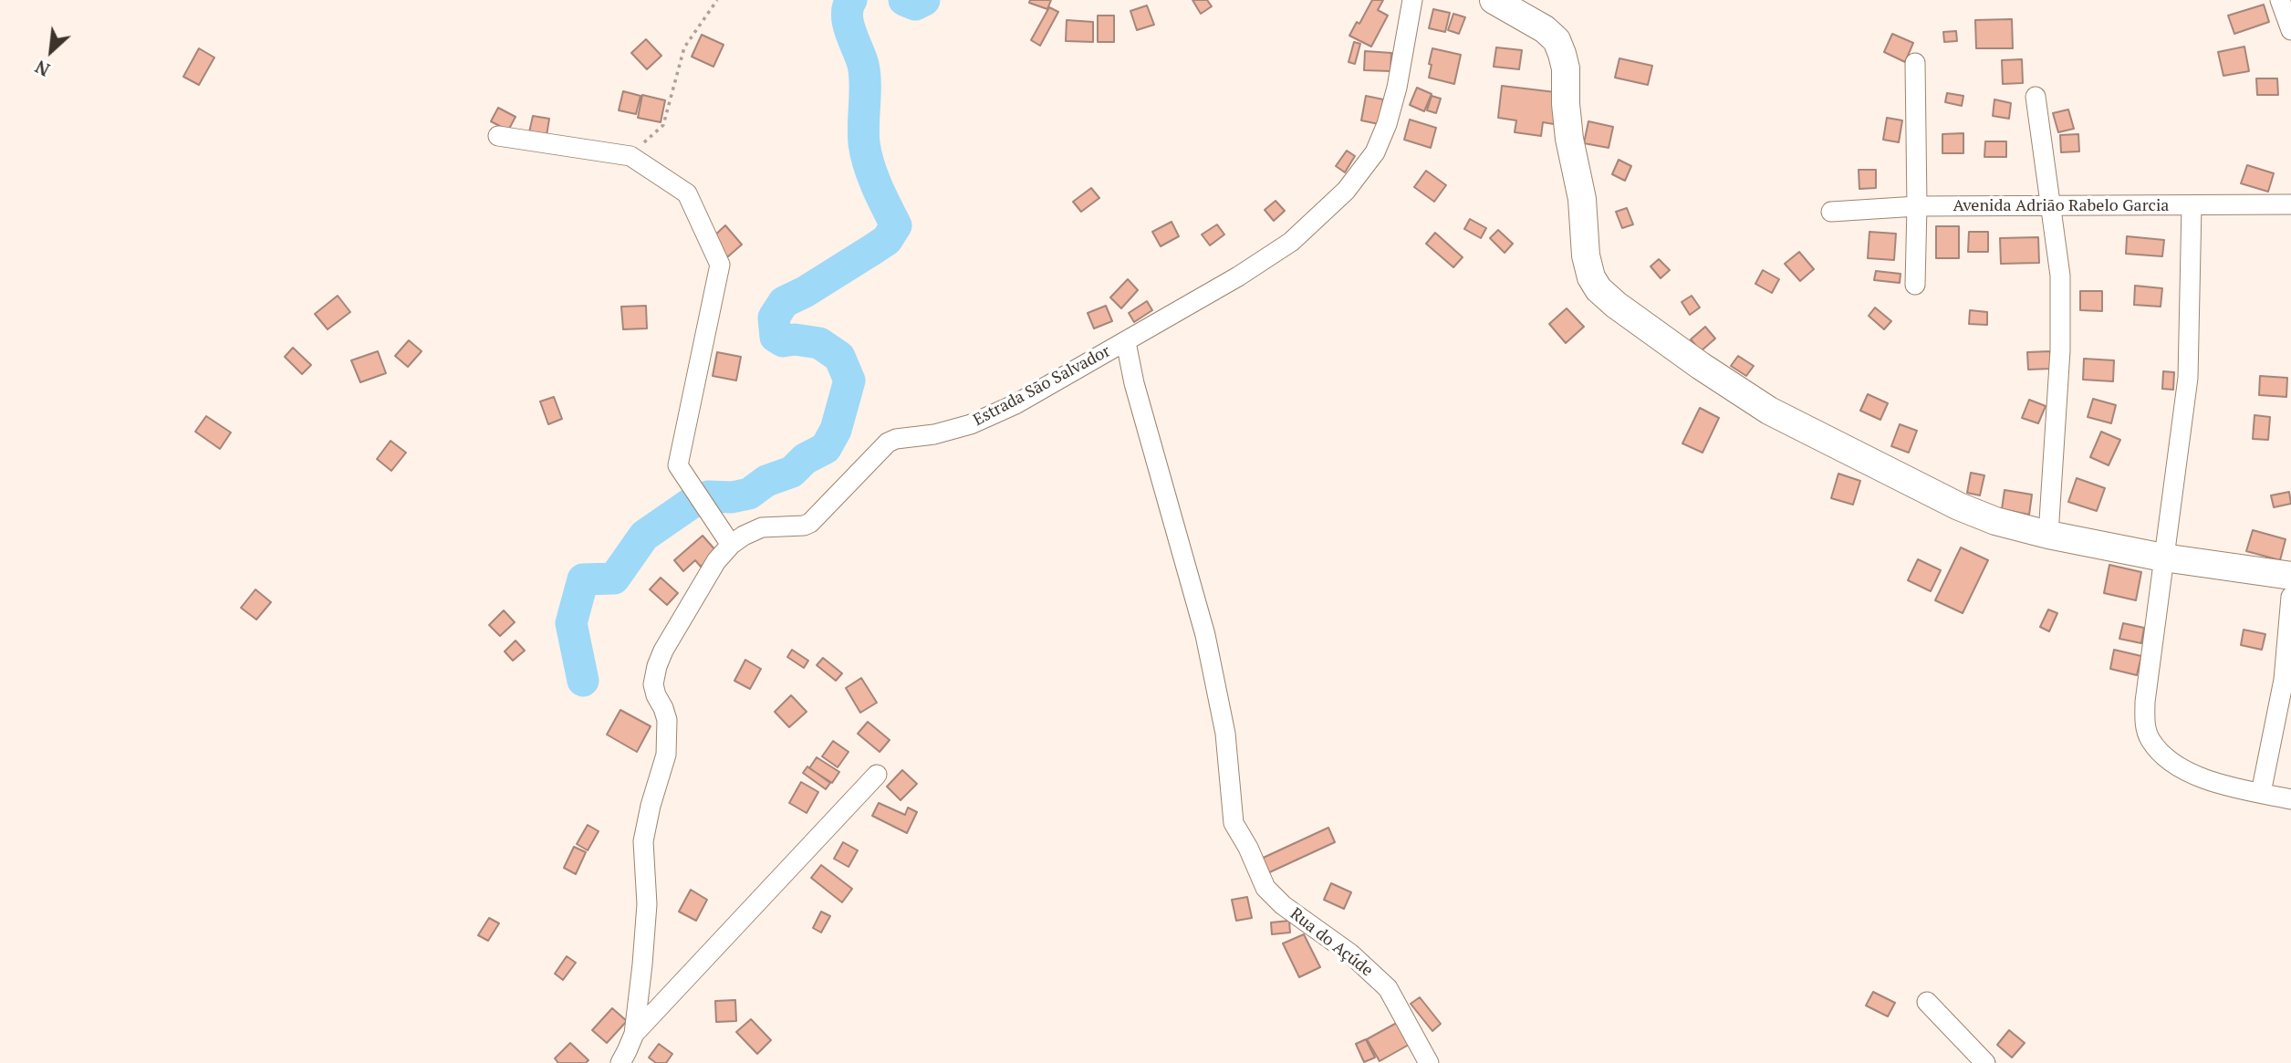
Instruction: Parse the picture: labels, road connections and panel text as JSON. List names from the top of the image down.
{
  "streets": {
    "street": ["Avenida Adrião Rabelo Garcia", "Estrada São Salvador", "Rua do Açúde"]
  },
  "crossings": [
    ["Estrada São Salvador", "Rua do Açúde"]
  ],
  "north": "bottom left"
}
